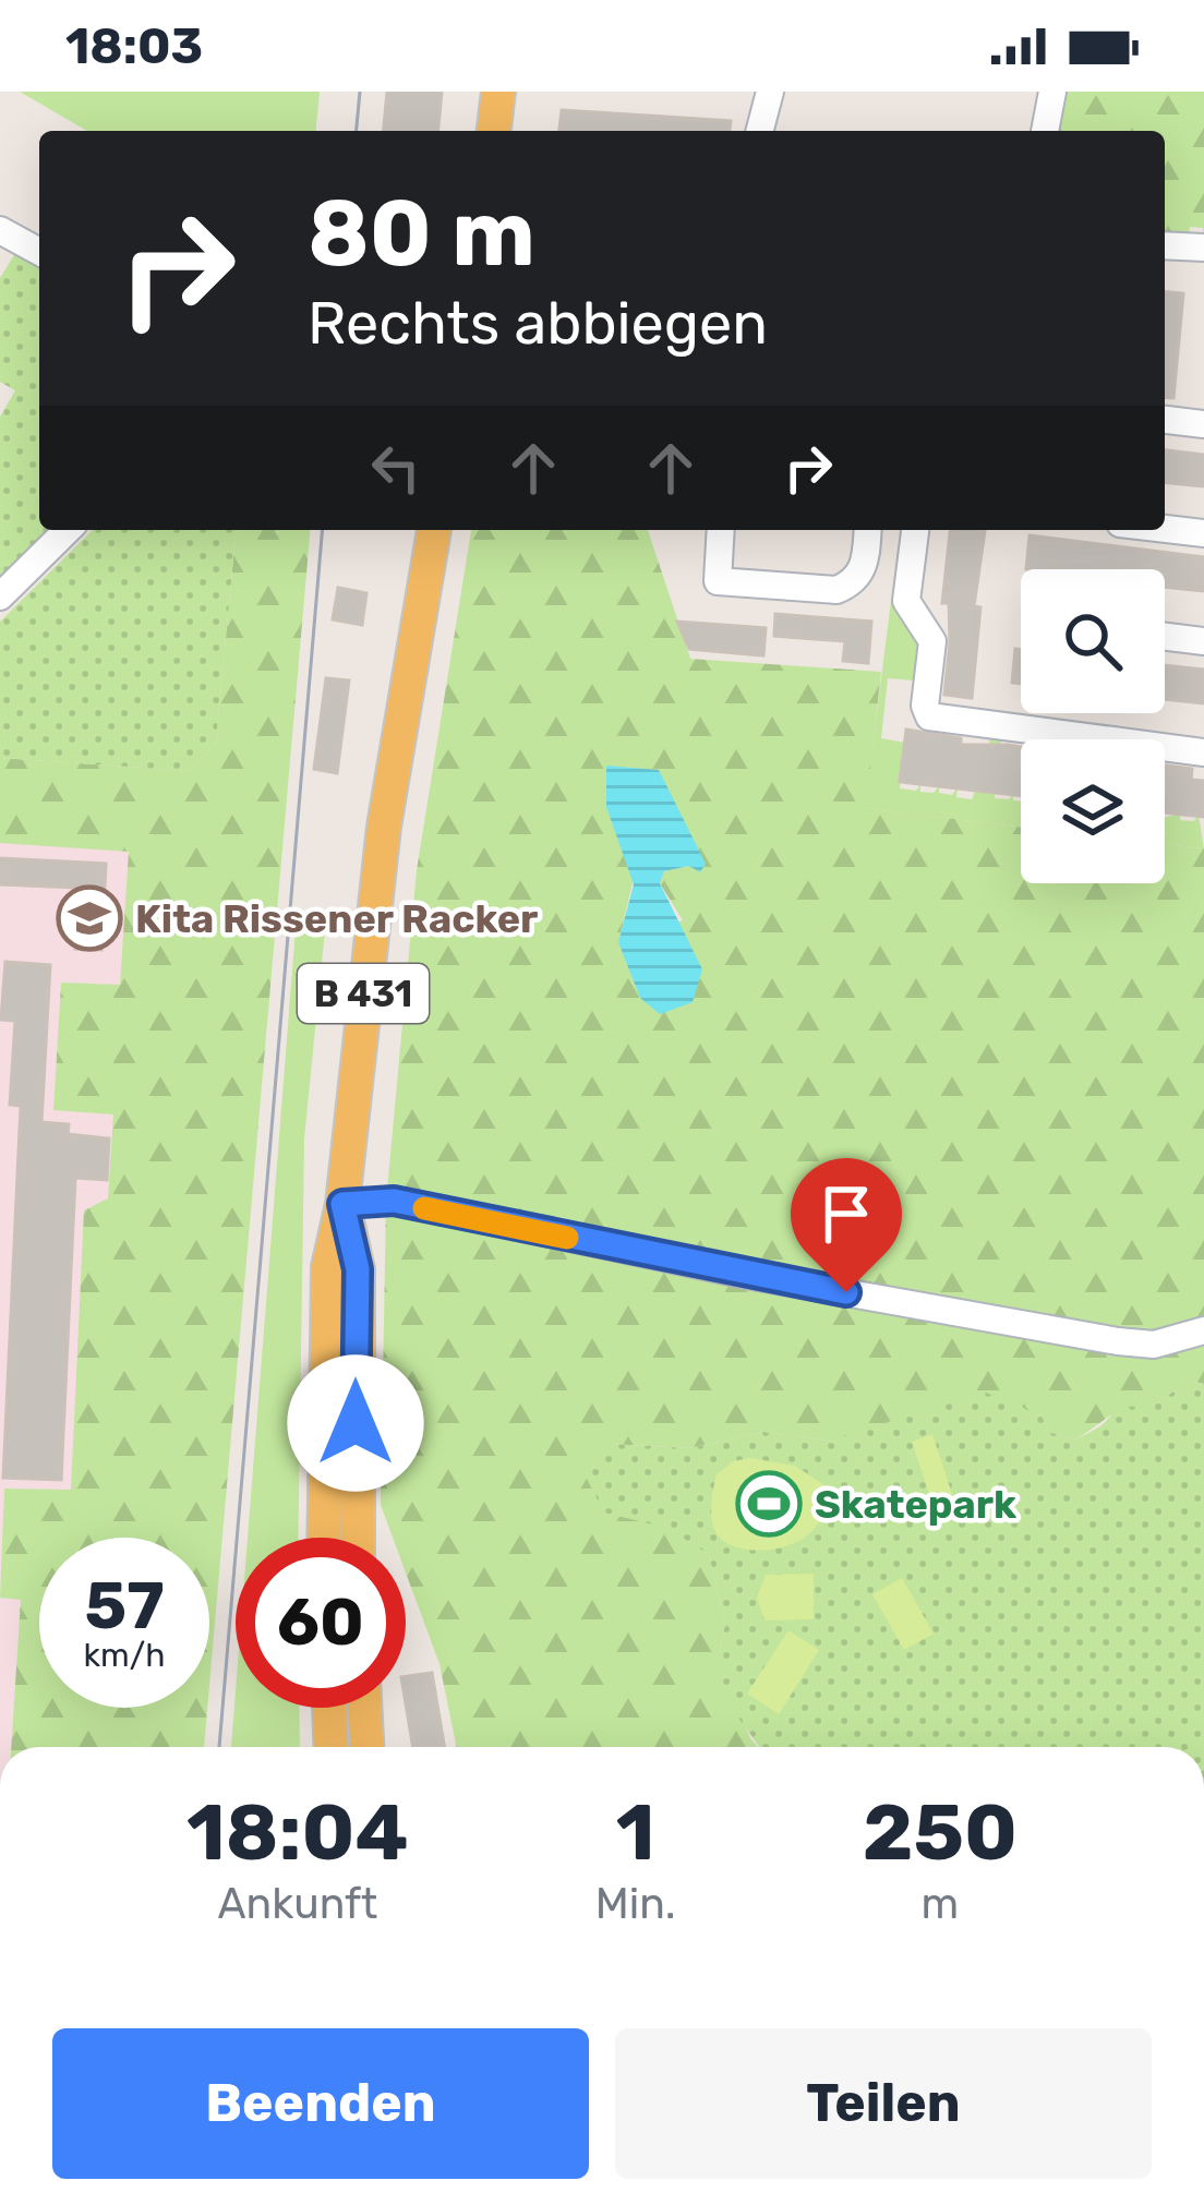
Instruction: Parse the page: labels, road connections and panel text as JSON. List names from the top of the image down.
{
  "streets": {
    "main road": ["B 431"]
  },
  "places": {
    "school or university": ["Kita Rissener Racker"],
    "sports": ["Skatepark"]
  },
  "page": {
    "status": "18:03",
    "turn": ["80 m", "Rechts abbiegen"],
    "speed": "57 km/h",
    "limit": "60",
    "eta": [
      "18:04",
      "Ankunft",
      "1",
      "Min.",
      "250",
      "m"
    ],
    "buttons": ["Beenden", "Teilen"]
  }
}
